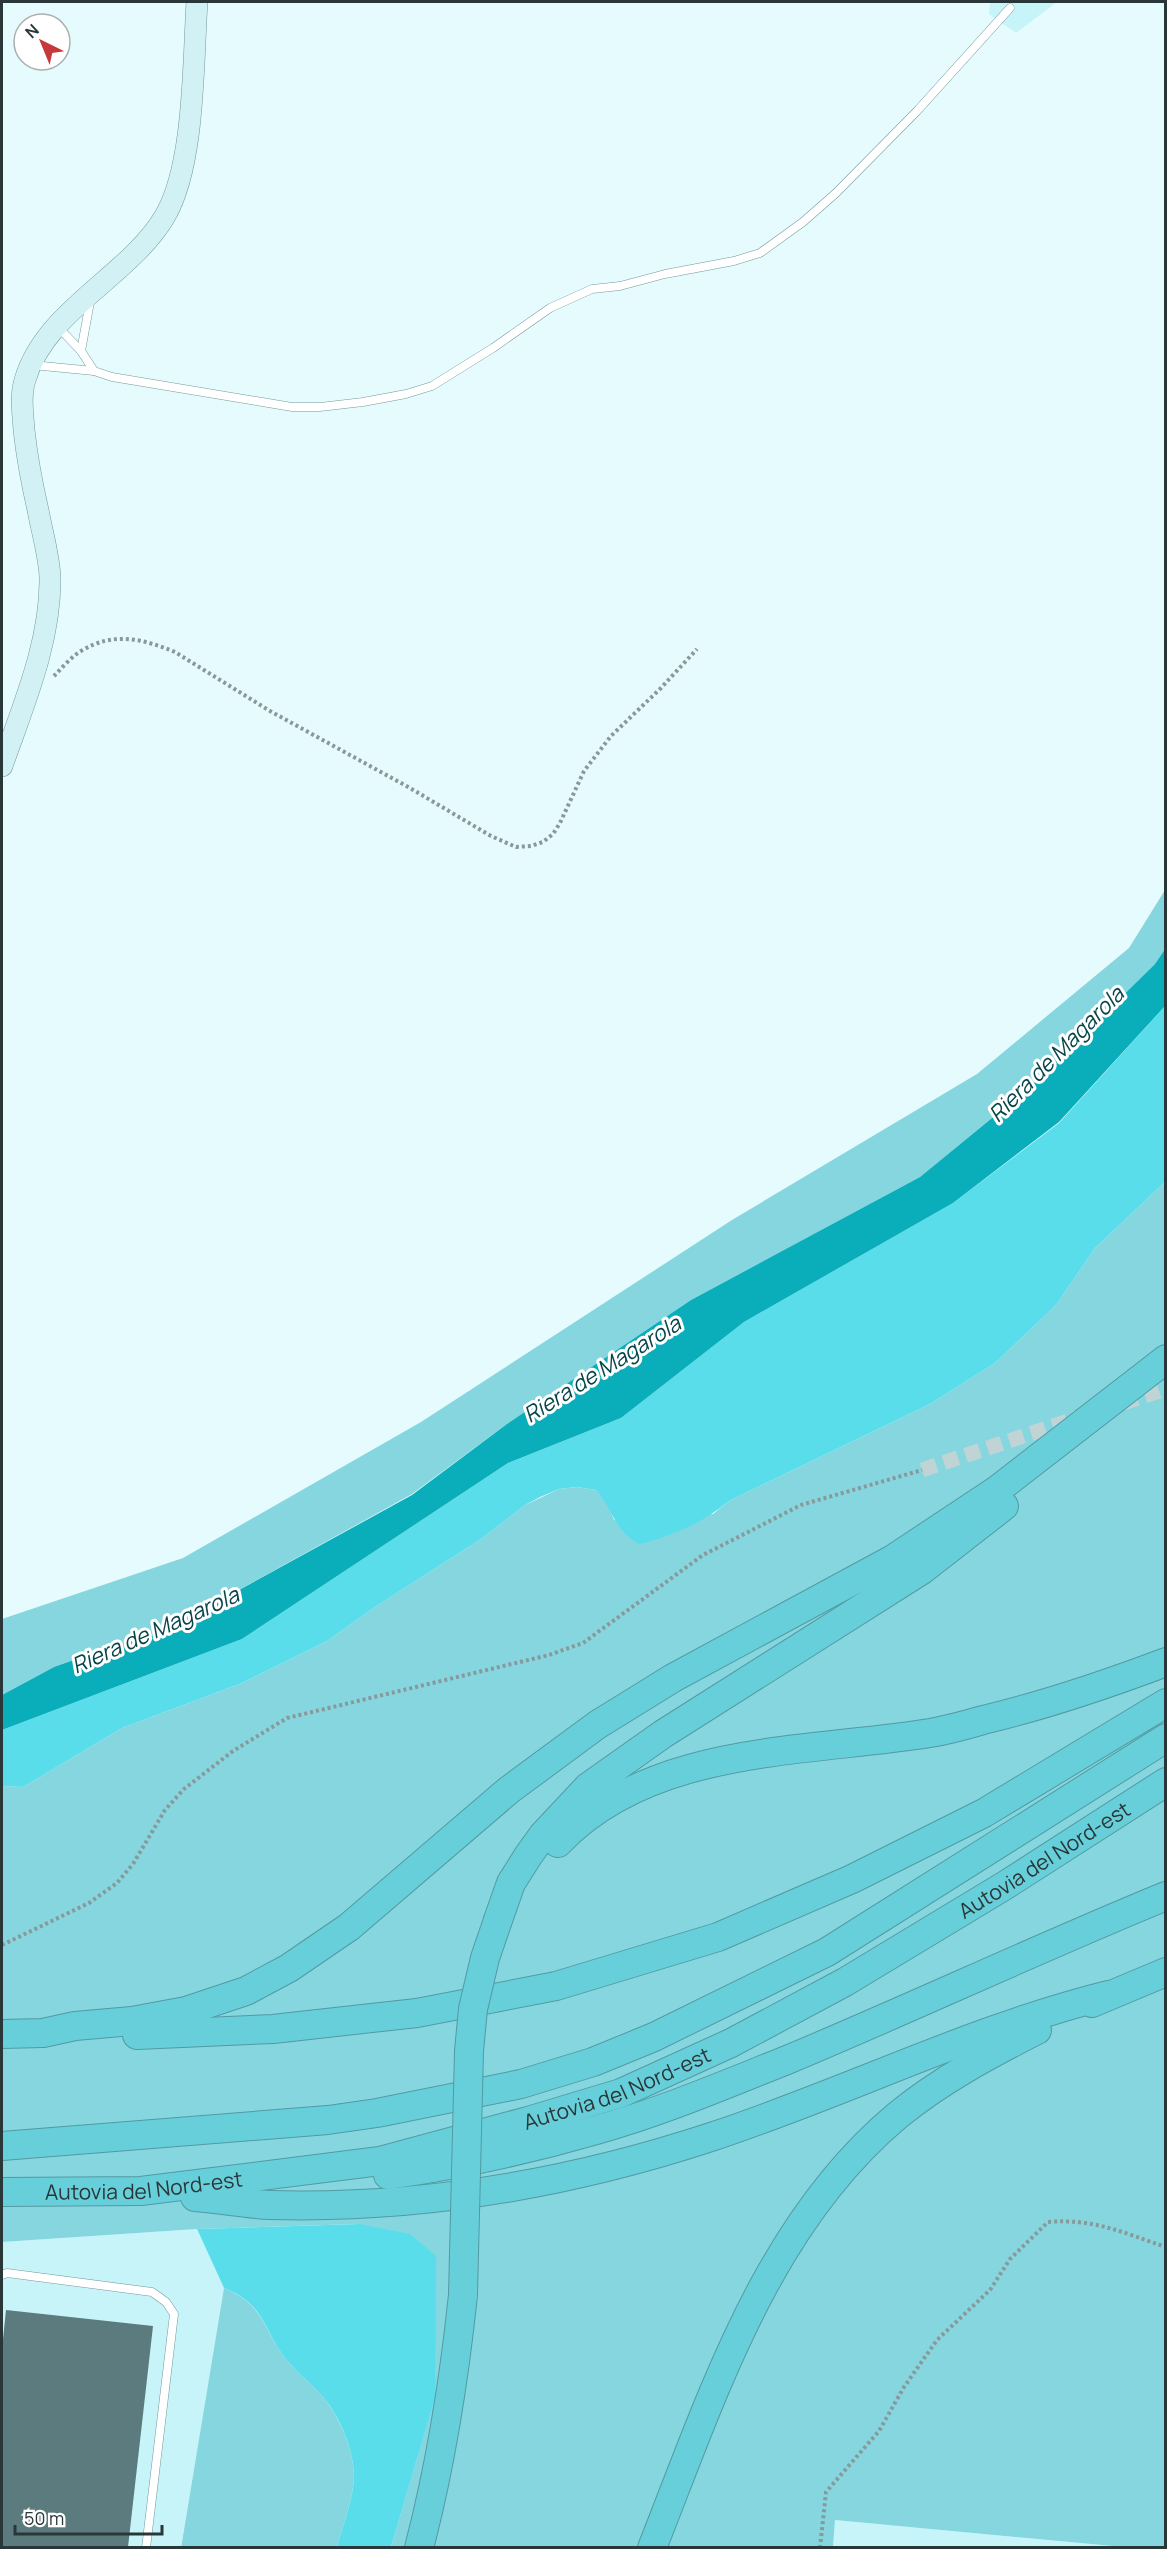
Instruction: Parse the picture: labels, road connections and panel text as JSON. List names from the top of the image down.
{
  "streets": {
    "highway": ["Autovia del Nord-est"]
  },
  "water": ["Riera de Magarola"],
  "scale_bar": "50 m",
  "north": "top left"
}
